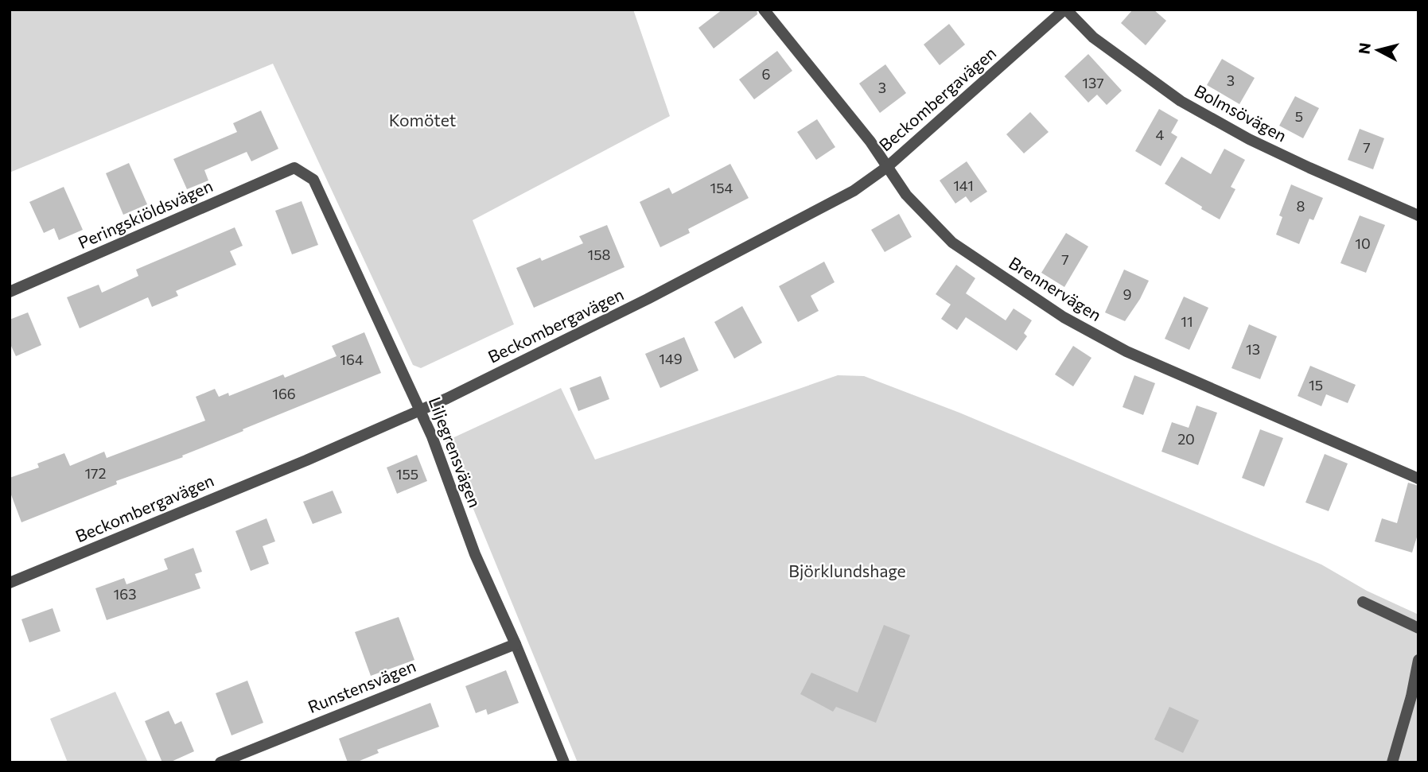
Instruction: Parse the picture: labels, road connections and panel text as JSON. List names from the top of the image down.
{
  "streets": {
    "street": [
      "Beckombergavägen",
      "Bolmsövägen",
      "Peringskiöldsvägen",
      "Brennervägen",
      "Liljegrensvägen",
      "Runstensvägen"
    ]
  },
  "crossings": [
    ["Beckombergavägen", "Bolmsövägen"],
    ["Beckombergavägen", "Brennervägen"],
    ["Beckombergavägen", "Liljegrensvägen"],
    ["Peringskiöldsvägen", "Liljegrensvägen"],
    ["Liljegrensvägen", "Runstensvägen"]
  ],
  "parks": ["Komötet", "Björklundshage"],
  "house_numbers": [
    "6",
    "3",
    "137",
    "3",
    "5",
    "4",
    "7",
    "141",
    "154",
    "8",
    "10",
    "158",
    "7",
    "9",
    "11",
    "13",
    "149",
    "164",
    "15",
    "166",
    "20",
    "172",
    "155",
    "163"
  ],
  "north": "left"
}
